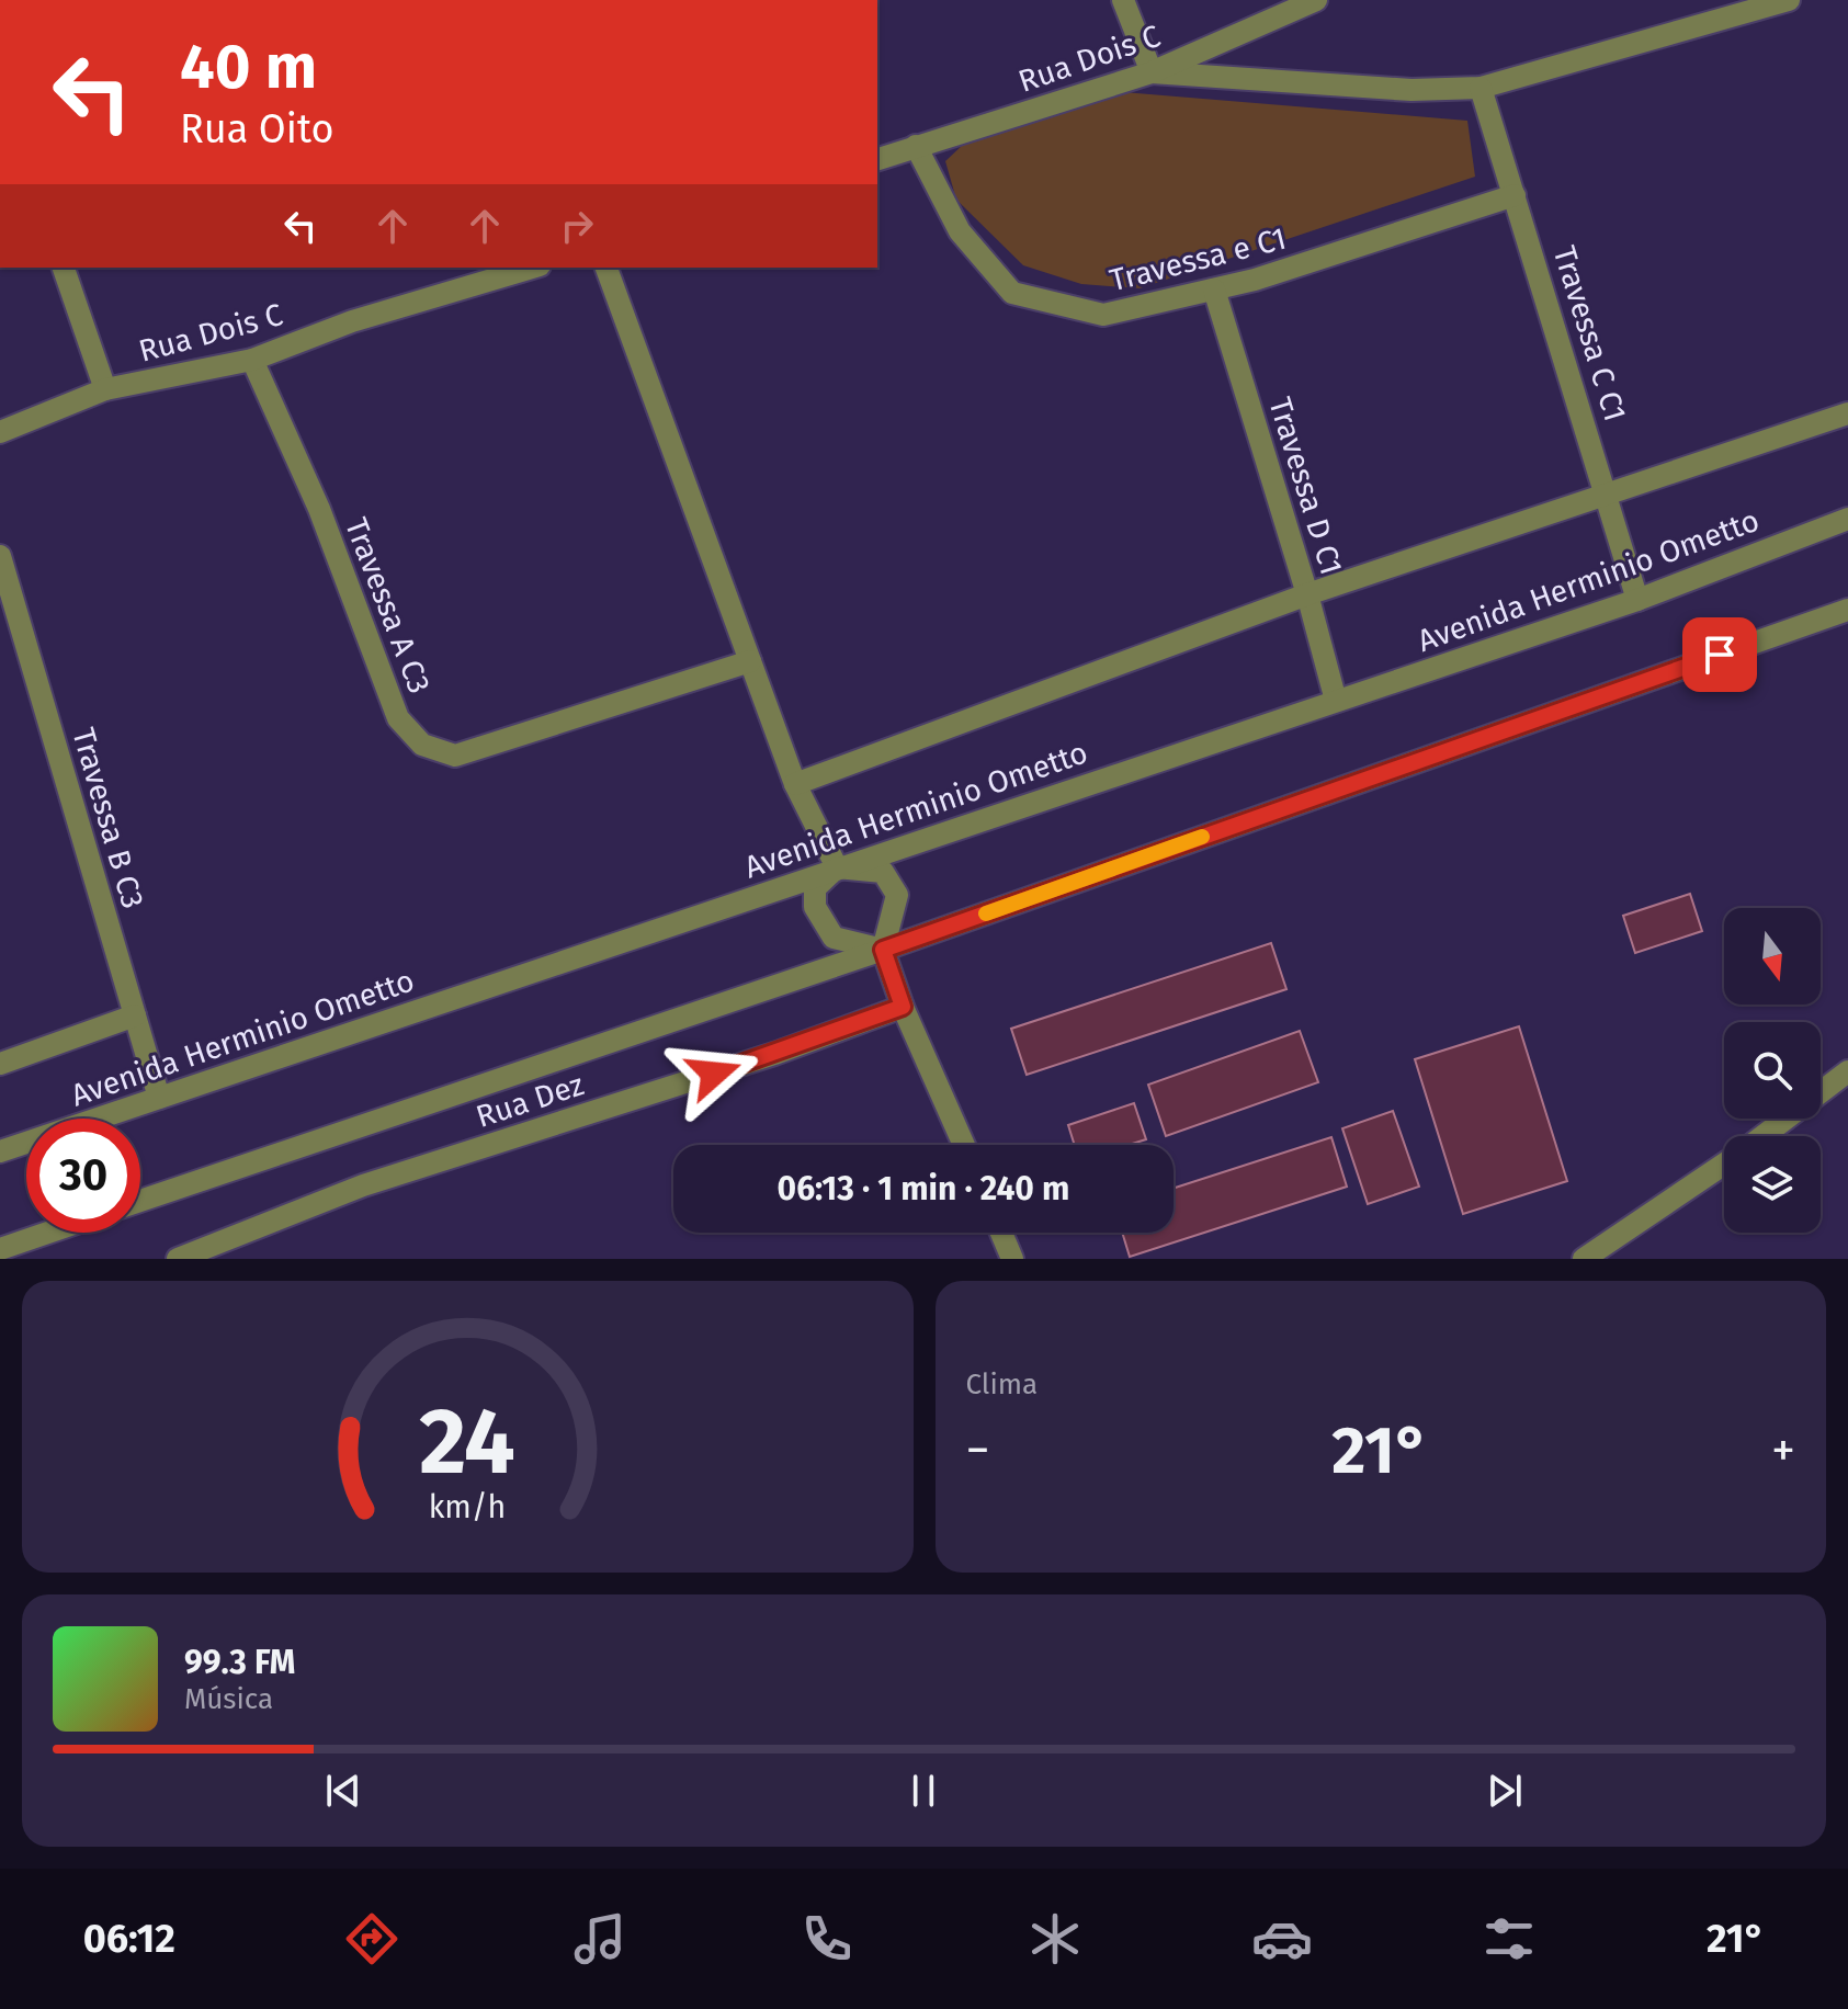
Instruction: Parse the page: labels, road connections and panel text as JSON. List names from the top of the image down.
{
  "streets": {
    "street": [
      "Rua Dois C",
      "Travessa e C1",
      "Travessa C C1",
      "Travessa D C1",
      "Avenida Herminio Ometto",
      "Travessa A C3",
      "Travessa B C3",
      "Rua Dez"
    ]
  },
  "crossings": [
    ["Rua Dois C", "Travessa e C1"],
    ["Rua Dois C", "Travessa A C3"],
    ["Travessa e C1", "Travessa C C1"],
    ["Travessa e C1", "Travessa D C1"],
    ["Travessa C C1", "Avenida Herminio Ometto"],
    ["Travessa D C1", "Avenida Herminio Ometto"],
    ["Avenida Herminio Ometto", "Travessa B C3"]
  ],
  "north": "bottom",
  "page": {
    "turn": ["40 m", "Rua Oito"],
    "limit": "30",
    "trip": "06:13 · 1 min · 240 m",
    "tile": "Clima",
    "heat": ["−", "21°", "+"],
    "song": ["99.3 FM", "Música"],
    "tabs": ["06:12", "21°"],
    "gauge": ["24", "km/h"]
  }
}
